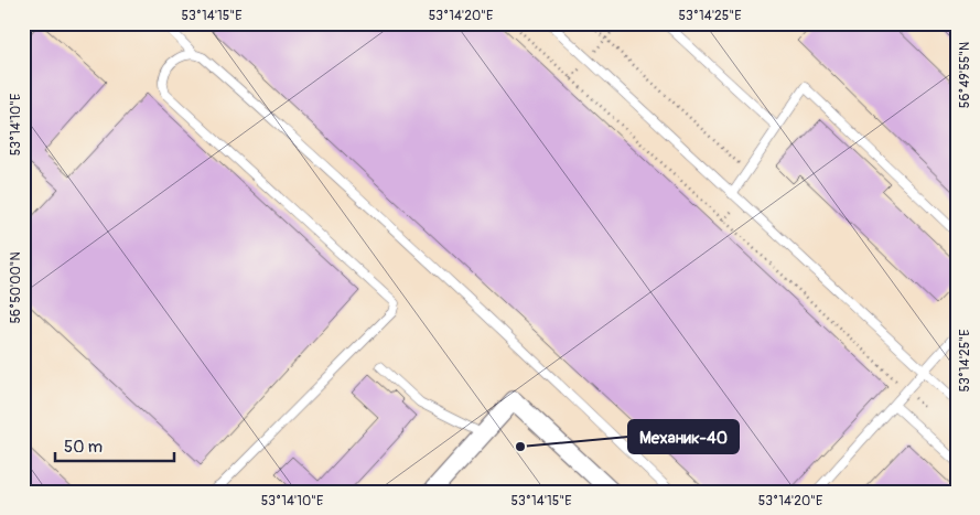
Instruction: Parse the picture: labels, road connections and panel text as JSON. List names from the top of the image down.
{
  "places": ["Механик-40"],
  "scale_bar": "50 m",
  "coordinates": [
    "53°14'15\"E",
    "53°14'20\"E",
    "53°14'25\"E",
    "56°49'55\"N",
    "53°14'10\"E",
    "56°50'00\"N"
  ]
}
